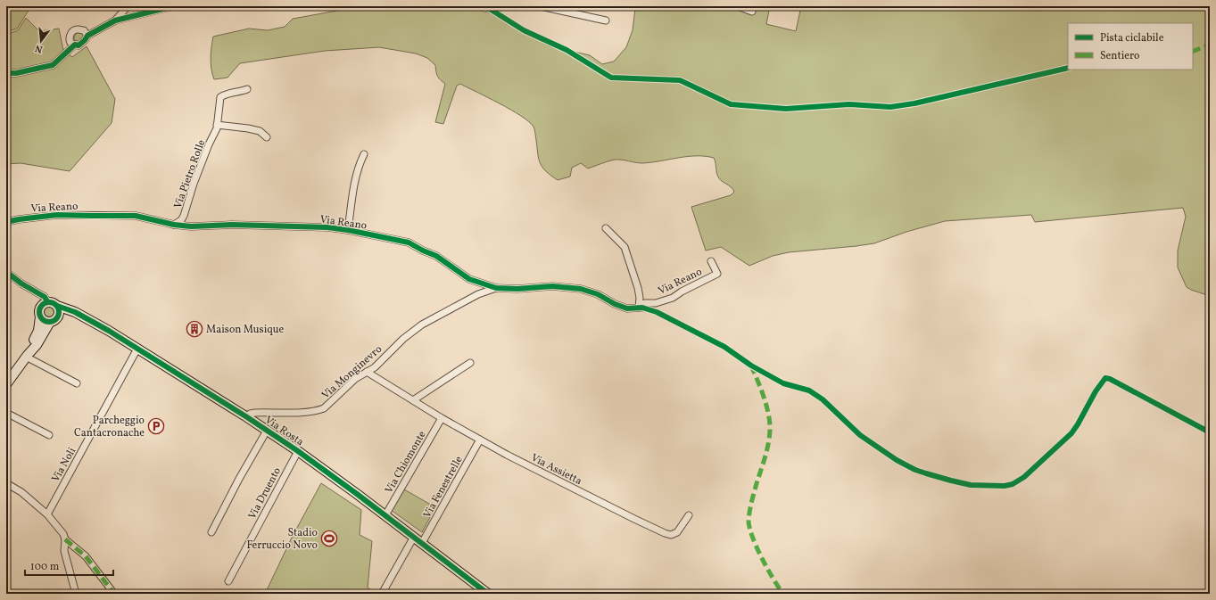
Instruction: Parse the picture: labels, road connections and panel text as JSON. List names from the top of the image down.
{
  "streets": {
    "street": [
      "Via Pietro Rolle",
      "Via Reano",
      "Via Monginevro",
      "Via Rosta",
      "Via Chiomonte",
      "Via Noli",
      "Via Assietta",
      "Via Fenestrelle",
      "Via Druento"
    ]
  },
  "crossings": [
    ["Via Pietro Rolle", "Via Reano"],
    ["Via Reano", "Via Monginevro"],
    ["Via Monginevro", "Via Rosta"],
    ["Via Monginevro", "Via Assietta"],
    ["Via Rosta", "Via Chiomonte"],
    ["Via Rosta", "Via Noli"],
    ["Via Rosta", "Via Fenestrelle"],
    ["Via Rosta", "Via Druento"],
    ["Via Chiomonte", "Via Assietta"],
    ["Via Assietta", "Via Fenestrelle"]
  ],
  "places": {
    "building": ["Maison Musique"],
    "parking": ["Parcheggio Cantacronache"],
    "sports": ["Stadio Ferruccio Novo"]
  },
  "legend": ["Pista ciclabile", "Sentiero"],
  "scale_bar": "100 m",
  "north": "bottom"
}
